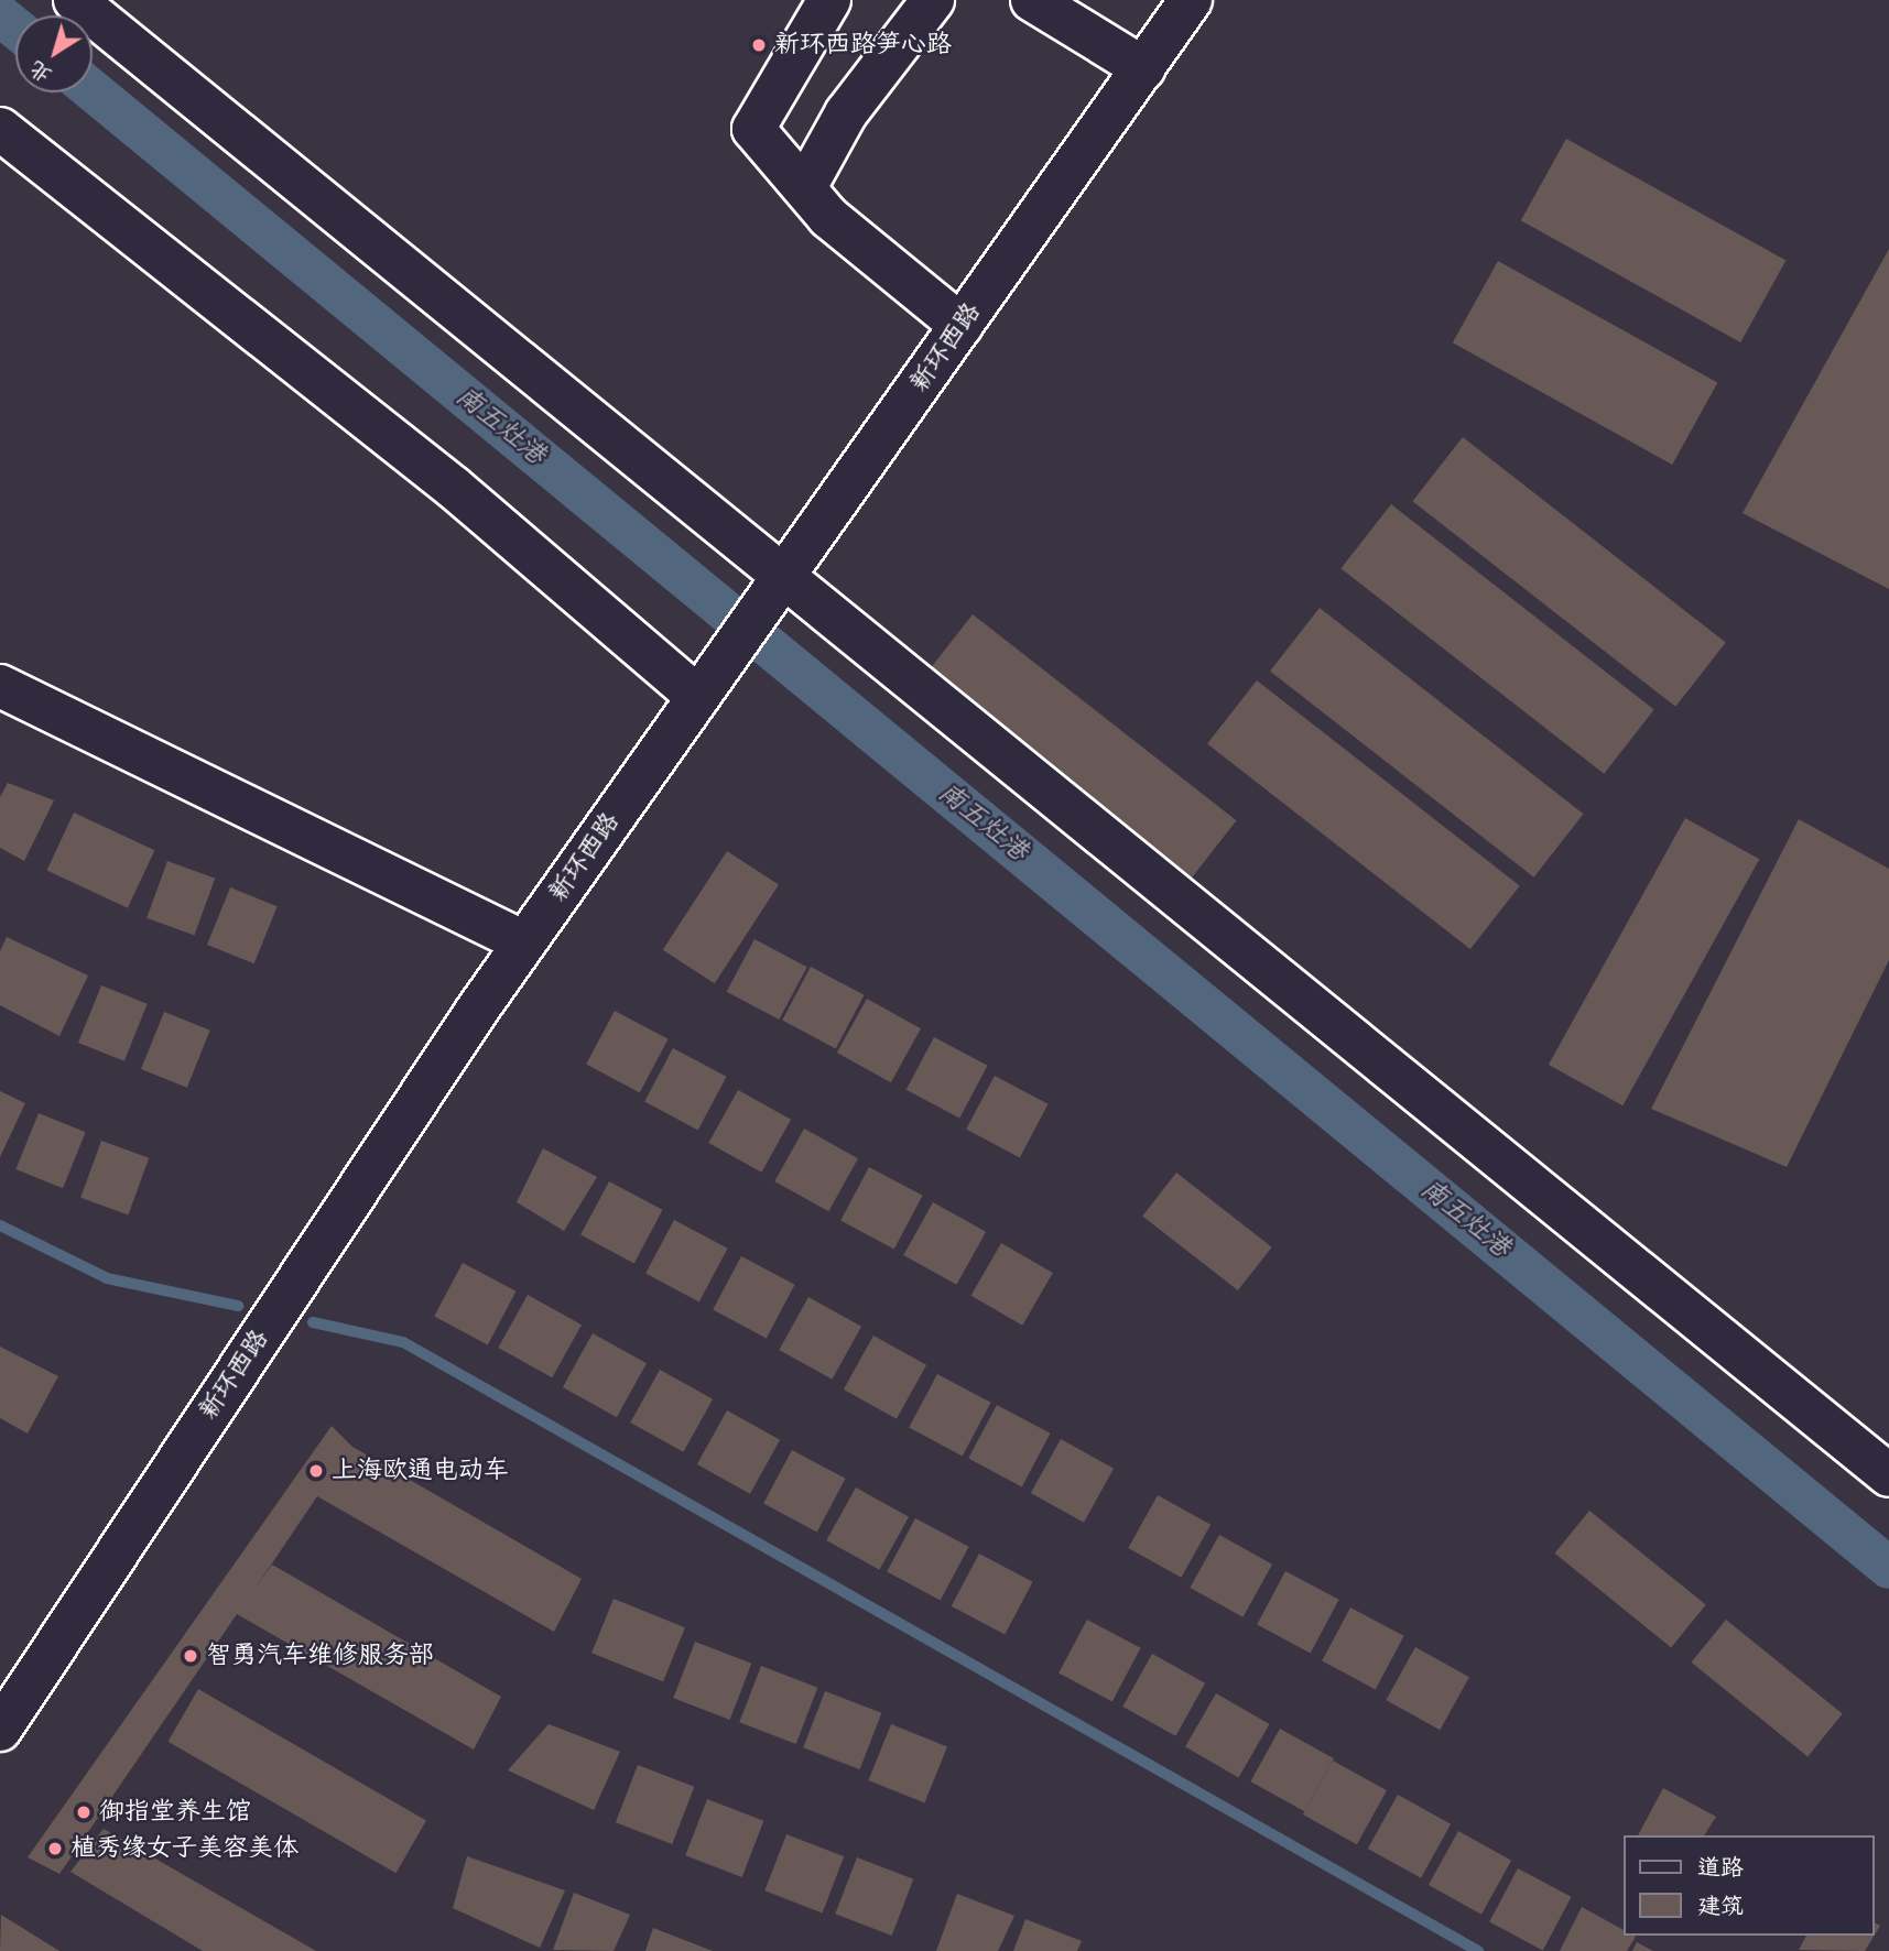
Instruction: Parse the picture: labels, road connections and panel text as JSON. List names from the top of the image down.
{
  "streets": {
    "street": ["新环西路"]
  },
  "water": ["南五灶港"],
  "places": [
    "新环西路笋心路",
    "上海欧通电动车",
    "智勇汽车维修服务部",
    "御指堂养生馆",
    "植秀缘女子美容美体"
  ],
  "legend": ["道路", "建筑"],
  "north": "bottom left"
}
